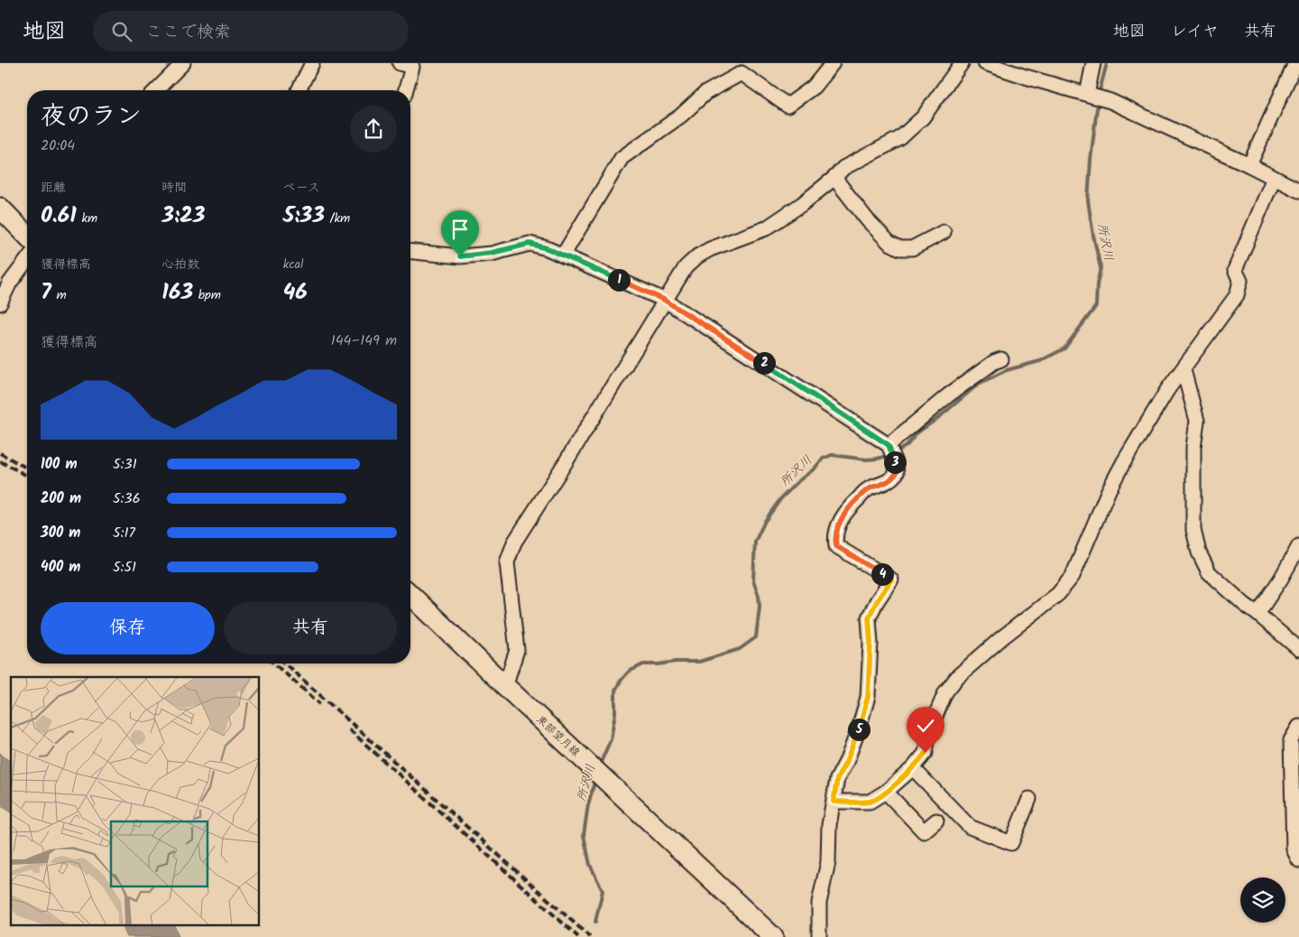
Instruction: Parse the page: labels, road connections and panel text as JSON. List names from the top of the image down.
{
  "streets": {
    "main road": ["東部望月線"]
  },
  "water": ["所沢川"],
  "page": {
    "header": "地図",
    "search": "ここで検索",
    "nav": ["地図", "レイヤ", "共有"],
    "heading": ["夜のラン", "20:04"],
    "stats": [
      ["距離", "0.61 km"],
      ["時間", "3:23"],
      ["ペース", "5:33 /km"],
      ["獲得標高", "7 m"],
      ["心拍数", "163 bpm"],
      ["kcal", "46"]
    ],
    "pins": [
      "1",
      "2",
      "3",
      "4",
      "5"
    ],
    "chart": ["獲得標高", "144–149 m"],
    "list": [
      {
        "name": "100 m",
        "note": "5:31"
      },
      {
        "name": "200 m",
        "note": "5:36"
      },
      {
        "name": "300 m",
        "note": "5:17"
      },
      {
        "name": "400 m",
        "note": "5:51"
      }
    ],
    "buttons": ["保存", "共有"]
  }
}
